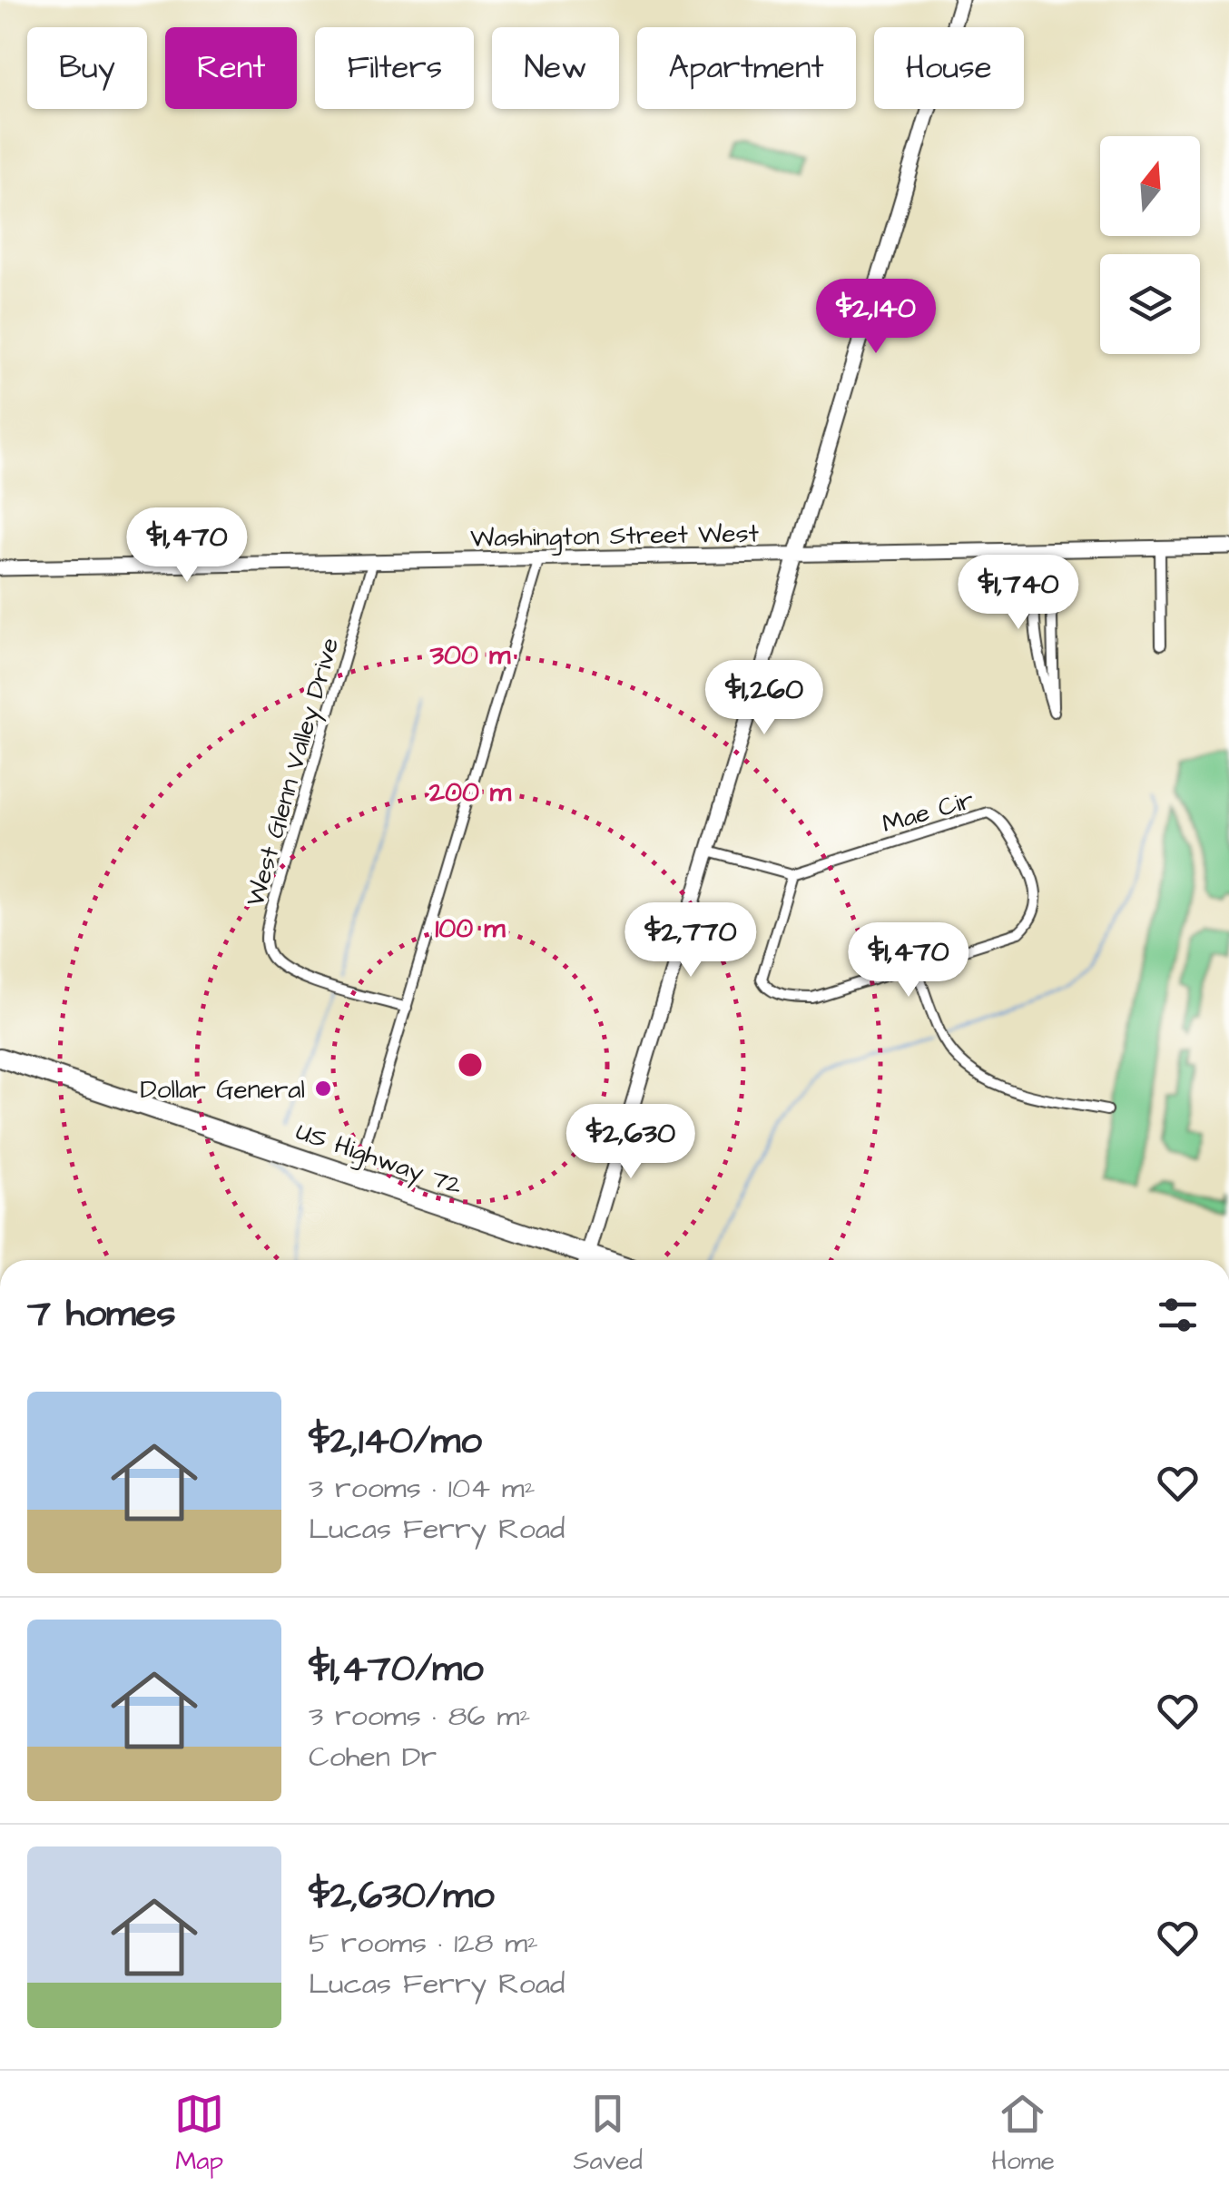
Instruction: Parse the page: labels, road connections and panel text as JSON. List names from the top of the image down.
{
  "streets": {
    "highway": ["US Highway 72"],
    "street": ["Washington Street West", "West Glenn Valley Drive", "Mae Cir"]
  },
  "crossings": [
    ["Washington Street West", "West Glenn Valley Drive"]
  ],
  "places": ["Dollar General"],
  "north": "top",
  "page": {
    "chip": [
      "Buy",
      "Rent",
      "Filters",
      "New",
      "Apartment",
      "House"
    ],
    "price": [
      "$2,140",
      "$1,470",
      "$1,740",
      "$1,260",
      "$2,770",
      "$1,470",
      "$2,630"
    ],
    "heading": "7 homes",
    "list": [
      {
        "name": "$2,140/mo",
        "note": "3 rooms · 104 m² · Lucas Ferry Road"
      },
      {
        "name": "$1,470/mo",
        "note": "3 rooms · 86 m² · Cohen Dr"
      },
      {
        "name": "$2,630/mo",
        "note": "5 rooms · 128 m² · Lucas Ferry Road"
      }
    ],
    "tabs": ["Map", "Saved", "Home"]
  },
  "rings": ["300 m", "200 m", "100 m"]
}
